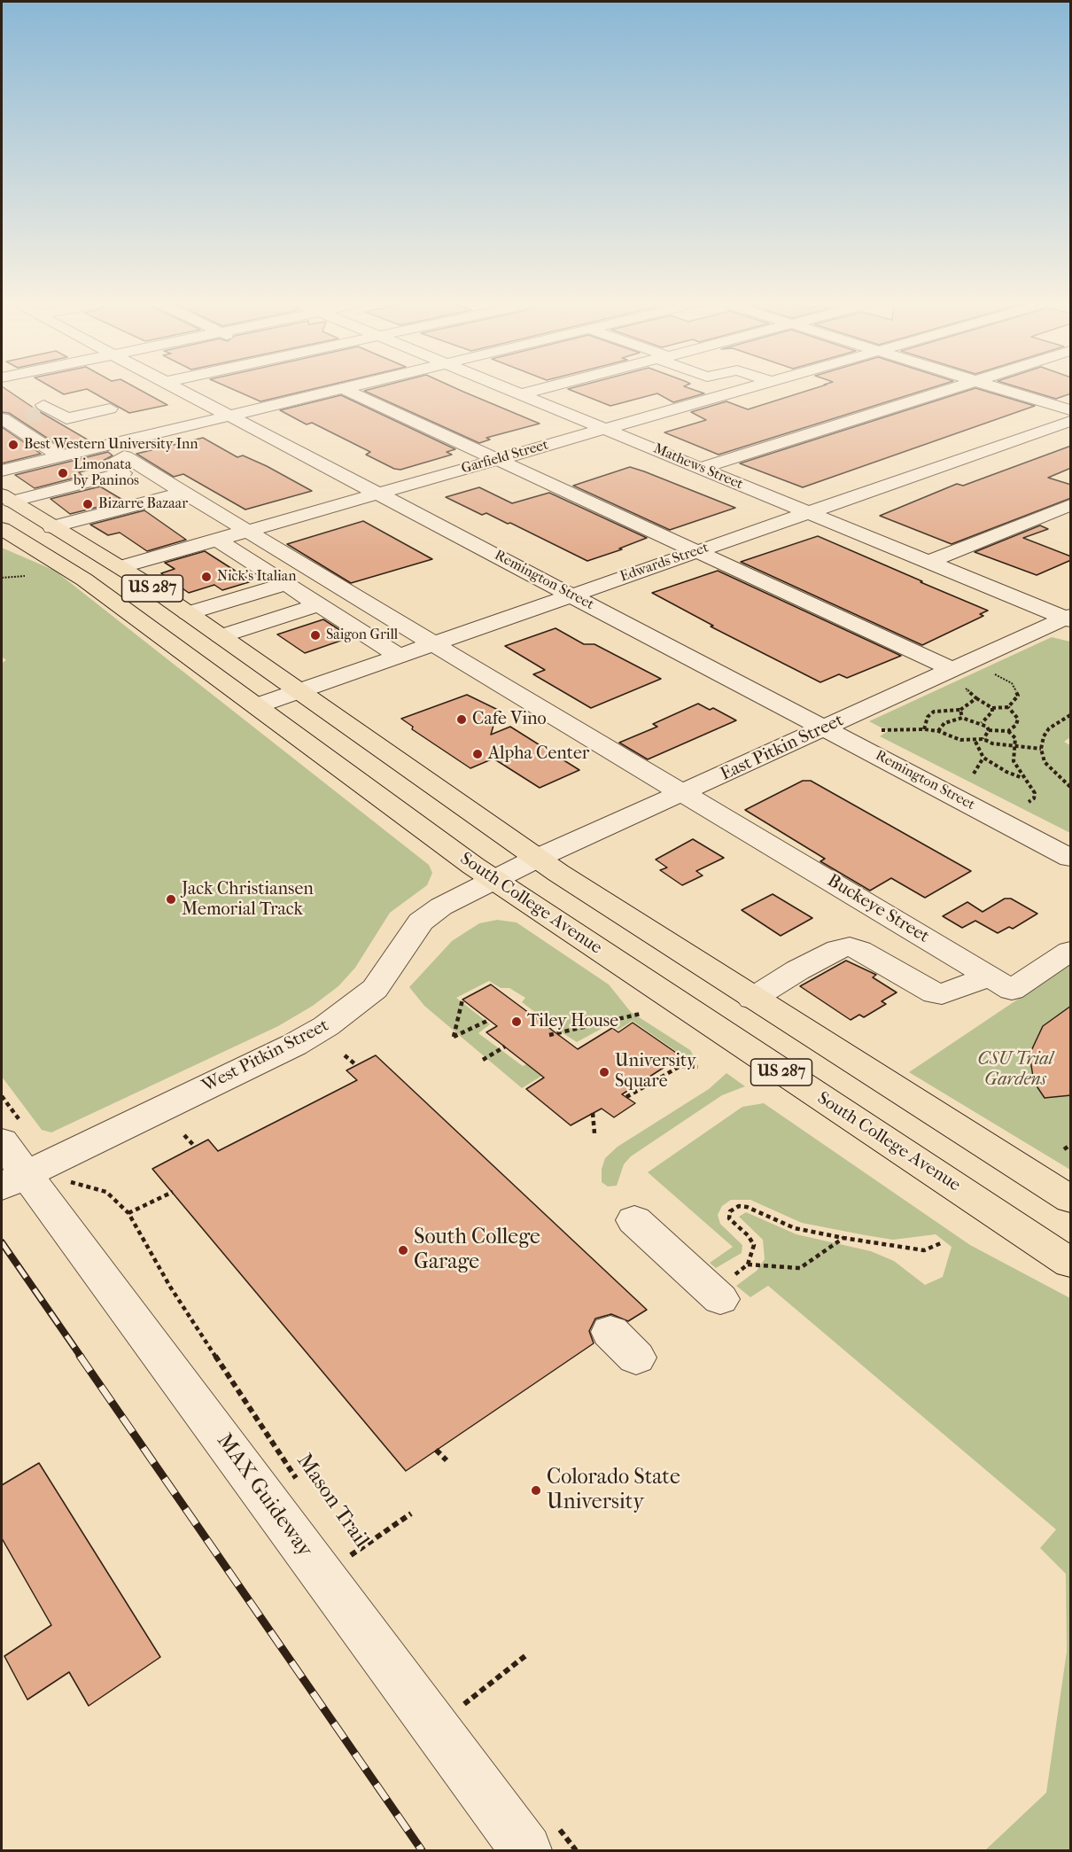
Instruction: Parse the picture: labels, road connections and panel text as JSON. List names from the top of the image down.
{
  "streets": {
    "highway": ["US 287", "South College Avenue"],
    "street": [
      "Garfield Street",
      "Mathews Street",
      "Edwards Street",
      "Remington Street",
      "East Pitkin Street",
      "Buckeye Street",
      "West Pitkin Street",
      "MAX Guideway"
    ],
    "path": ["Mason Trail"]
  },
  "crossings": [
    ["Garfield Street", "Mathews Street"],
    ["Garfield Street", "Remington Street"],
    ["Garfield Street", "US 287"],
    ["Garfield Street", "Buckeye Street"],
    ["Mathews Street", "Edwards Street"],
    ["Mathews Street", "East Pitkin Street"],
    ["Edwards Street", "Remington Street"],
    ["Edwards Street", "US 287"],
    ["Edwards Street", "South College Avenue"],
    ["Edwards Street", "Buckeye Street"],
    ["Remington Street", "East Pitkin Street"],
    ["US 287", "East Pitkin Street"],
    ["East Pitkin Street", "South College Avenue"],
    ["East Pitkin Street", "Buckeye Street"],
    ["East Pitkin Street", "West Pitkin Street"],
    ["South College Avenue", "West Pitkin Street"],
    ["West Pitkin Street", "MAX Guideway"],
    ["West Pitkin Street", "Mason Trail"],
    ["MAX Guideway", "Mason Trail"]
  ],
  "parks": ["CSU Trial Gardens"],
  "places": [
    "Best Western University Inn",
    "Limonata by Paninos",
    "Bizarre Bazaar",
    "Nick's Italian",
    "Saigon Grill",
    "Cafe Vino",
    "Alpha Center",
    "Jack Christiansen Memorial Track",
    "Tiley House",
    "University Square",
    "South College Garage",
    "Colorado State University"
  ]
}
